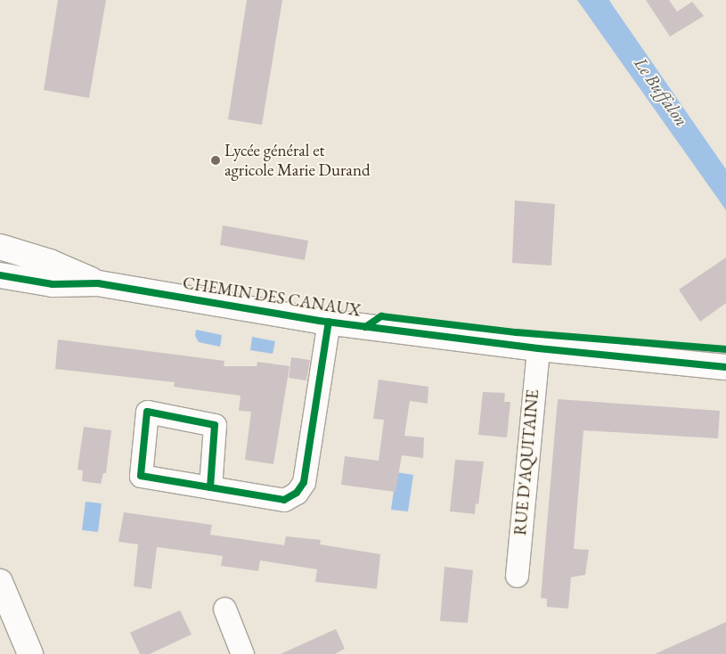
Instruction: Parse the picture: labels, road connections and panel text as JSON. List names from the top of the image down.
{
  "streets": {
    "street": ["CHEMIN DES CANAUX", "RUE D'AQUITAINE"]
  },
  "crossings": [
    ["CHEMIN DES CANAUX", "RUE D'AQUITAINE"]
  ],
  "water": ["Le Buffalon"],
  "places": ["Lycée général et agricole Marie Durand"]
}
